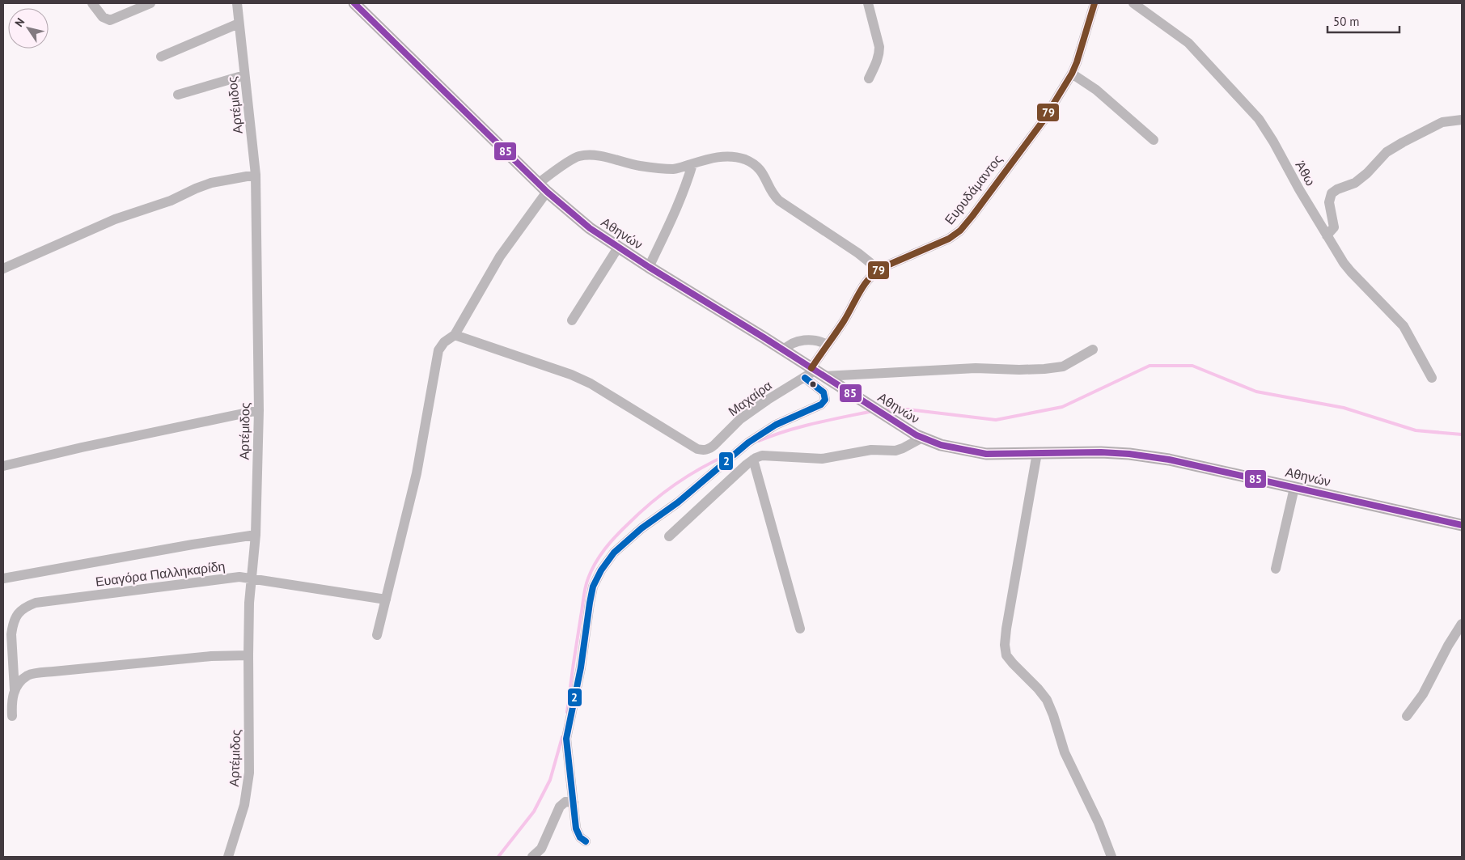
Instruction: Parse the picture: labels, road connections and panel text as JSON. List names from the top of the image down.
{
  "streets": {
    "main road": ["Αθηνών"],
    "street": [
      "Αρτέμιδος",
      "Άθω",
      "Ευρυδάμαντος",
      "Μαχαίρα",
      "Ευαγόρα Παλληκαρίδη"
    ]
  },
  "crossings": [
    ["Αρτέμιδος", "Ευαγόρα Παλληκαρίδη"],
    ["Ευρυδάμαντος", "Αθηνών"],
    ["Ευρυδάμαντος", "Μαχαίρα"],
    ["Αθηνών", "Μαχαίρα"]
  ],
  "lines": ["transit line 85", "transit line 79", "transit line 2"],
  "scale_bar": "50 m",
  "north": "top left"
}
